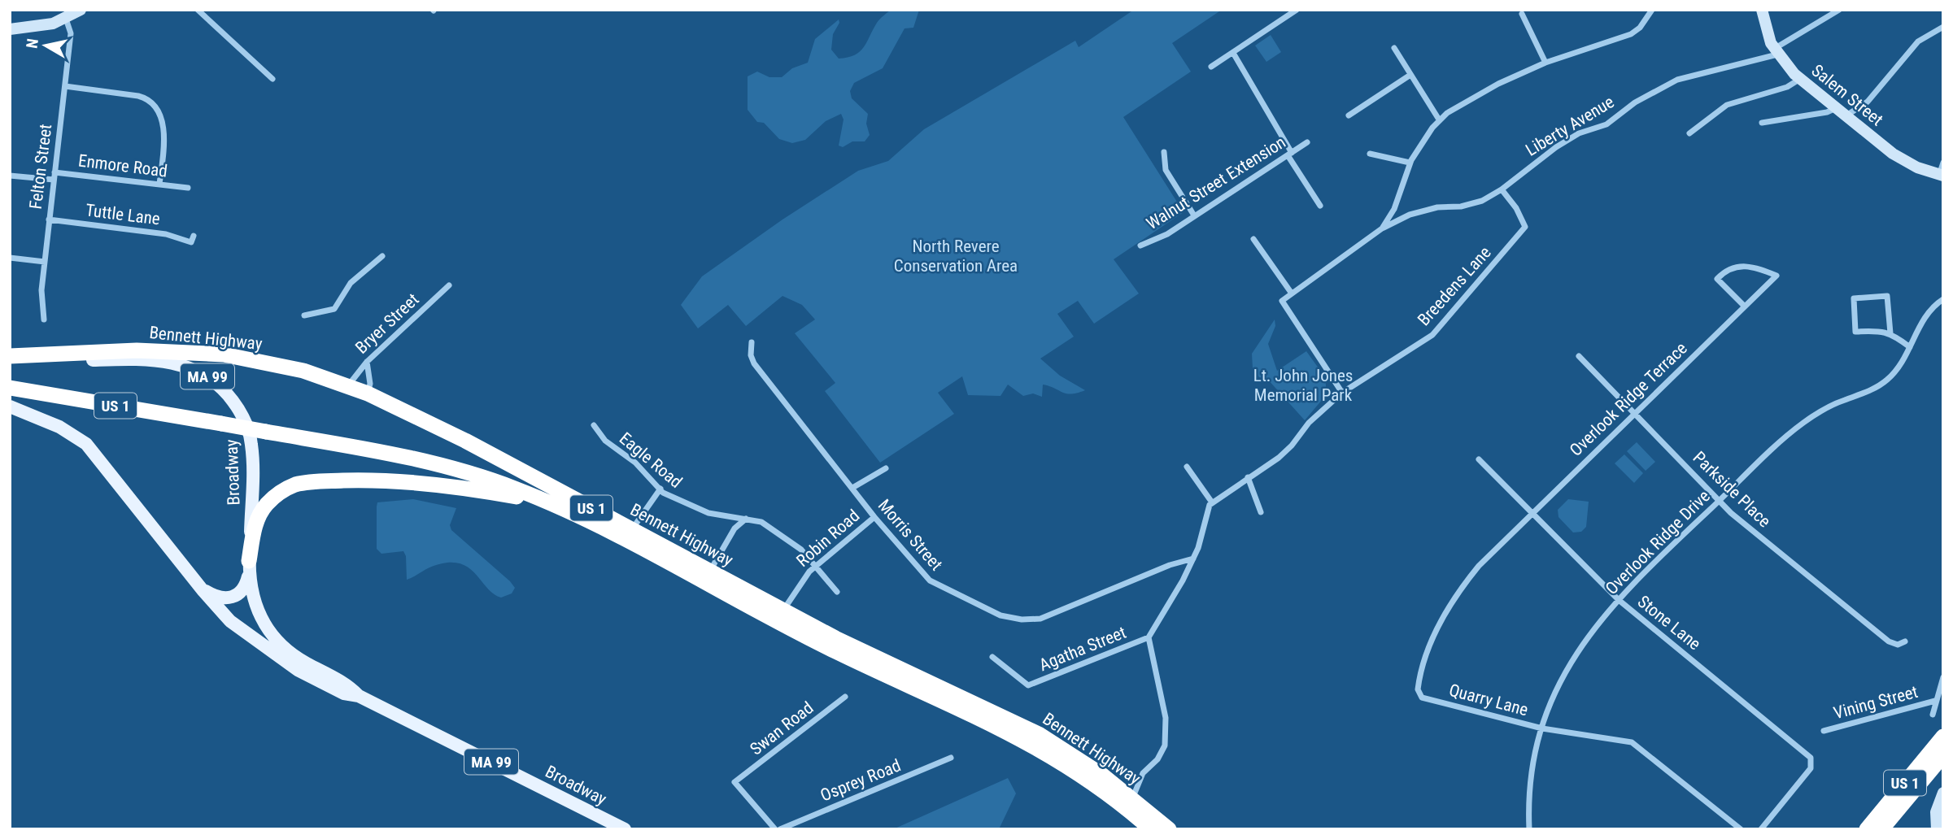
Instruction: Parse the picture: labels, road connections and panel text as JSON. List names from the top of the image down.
{
  "streets": {
    "highway": ["Bennett Highway", "US 1"],
    "main road": ["Salem Street", "MA 99", "Broadway"],
    "street": [
      "Liberty Avenue",
      "Enmore Road",
      "Felton Street",
      "Walnut Street Extension",
      "Tuttle Lane",
      "Breedens Lane",
      "Bryer Street",
      "Overlook Ridge Terrace",
      "Eagle Road",
      "Parkside Place",
      "Morris Street",
      "Robin Road",
      "Overlook Ridge Drive",
      "Stone Lane",
      "Agatha Street",
      "Quarry Lane",
      "Vining Street",
      "Swan Road",
      "Osprey Road"
    ]
  },
  "crossings": [
    ["Salem Street", "Liberty Avenue"],
    ["Liberty Avenue", "Breedens Lane"],
    ["Enmore Road", "Felton Street"],
    ["Felton Street", "Tuttle Lane"],
    ["Bryer Street", "Bennett Highway"],
    ["Bennett Highway", "Robin Road"],
    ["Overlook Ridge Terrace", "Parkside Place"],
    ["Overlook Ridge Terrace", "Stone Lane"],
    ["Overlook Ridge Terrace", "Quarry Lane"],
    ["Eagle Road", "Robin Road"],
    ["Parkside Place", "Overlook Ridge Drive"],
    ["Morris Street", "Robin Road"],
    ["Overlook Ridge Drive", "Stone Lane"],
    ["Overlook Ridge Drive", "Quarry Lane"],
    ["Stone Lane", "Quarry Lane"]
  ],
  "parks": ["North Revere Conservation Area", "Lt. John Jones Memorial Park"],
  "north": "left"
}
